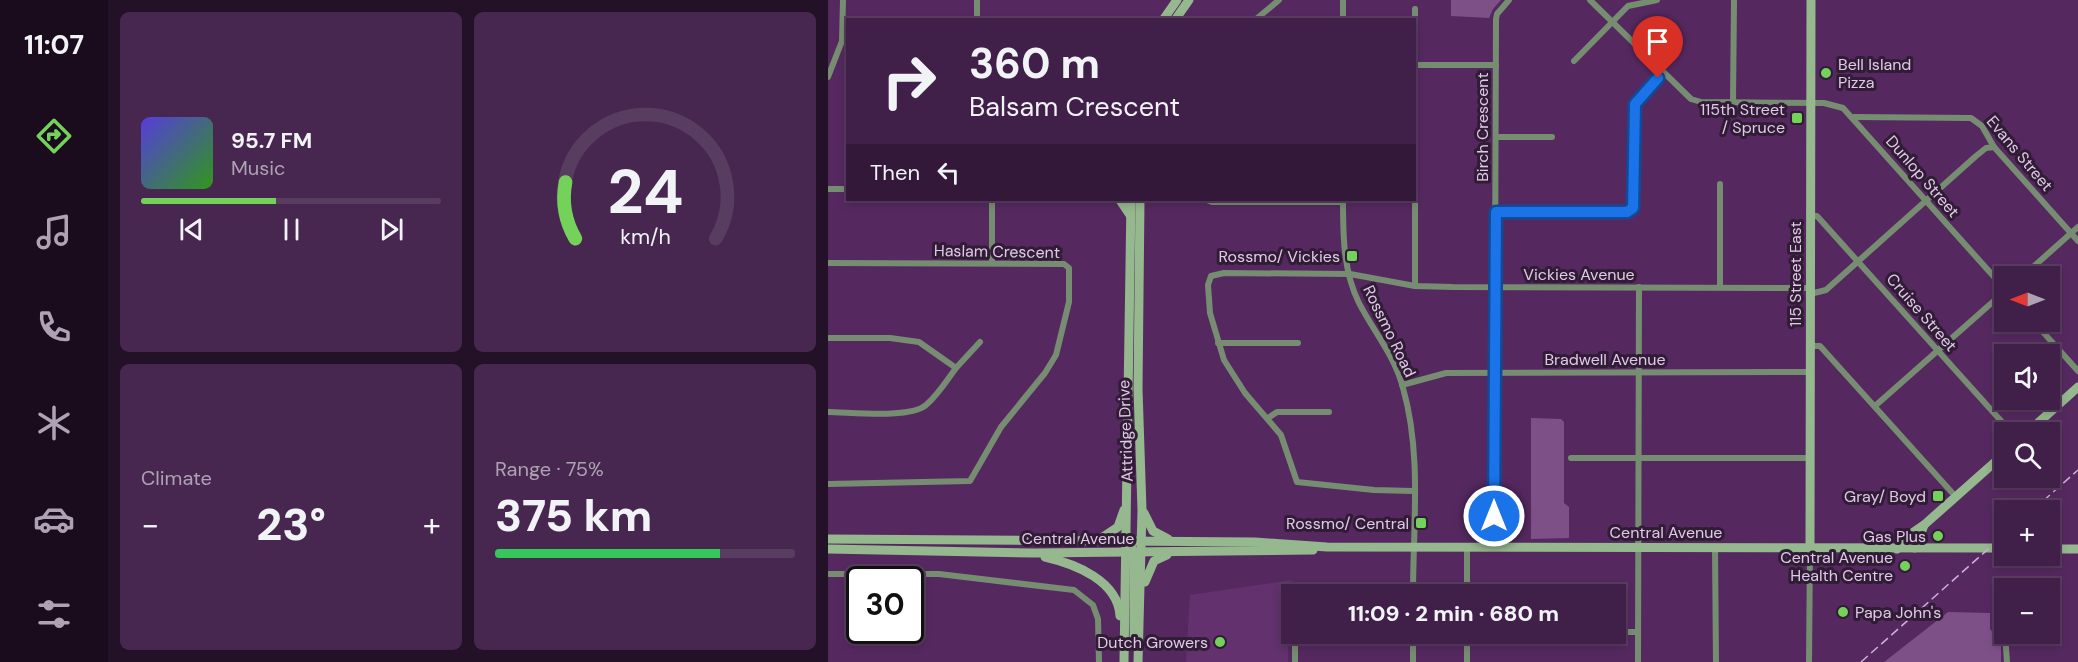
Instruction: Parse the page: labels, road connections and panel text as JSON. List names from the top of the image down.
{
  "streets": {
    "main road": ["115 Street East", "Attridge Drive", "Central Avenue"],
    "street": [
      "Birch Crescent",
      "Evans Street",
      "Dunlop Street",
      "Haslam Crescent",
      "Vickies Avenue",
      "Cruise Street",
      "Rossmo Road",
      "Bradwell Avenue"
    ]
  },
  "crossings": [
    ["Birch Crescent", "Vickies Avenue"],
    ["Birch Crescent", "Bradwell Avenue"],
    ["Birch Crescent", "Central Avenue"],
    ["Evans Street", "Dunlop Street"],
    ["Dunlop Street", "115 Street East"],
    ["Vickies Avenue", "115 Street East"],
    ["Vickies Avenue", "Rossmo Road"],
    ["115 Street East", "Cruise Street"],
    ["115 Street East", "Bradwell Avenue"],
    ["115 Street East", "Central Avenue"],
    ["Rossmo Road", "Bradwell Avenue"],
    ["Rossmo Road", "Central Avenue"],
    ["Attridge Drive", "Central Avenue"]
  ],
  "places": {
    "other": [
      "Bell Island Pizza",
      "Gas Plus",
      "Central Avenue Health Centre",
      "Papa John's",
      "Dutch Growers"
    ],
    "transit": [
      "115th Street / Spruce",
      "Rossmo/ Vickies",
      "Gray/ Boyd",
      "Rossmo/ Central"
    ]
  },
  "north": "left",
  "page": {
    "tabs": "11:07",
    "turn": ["360 m", "Balsam Crescent"],
    "song": ["95.7 FM", "Music"],
    "then": "Then",
    "map_buttons": ["+", "−"],
    "tile": [
      "Climate",
      ["Range · 75%", "375 km"]
    ],
    "heat": ["−", "23°", "+"],
    "limit": "30",
    "trip": "11:09 · 2 min · 680 m",
    "gauge": ["24", "km/h"]
  }
}
